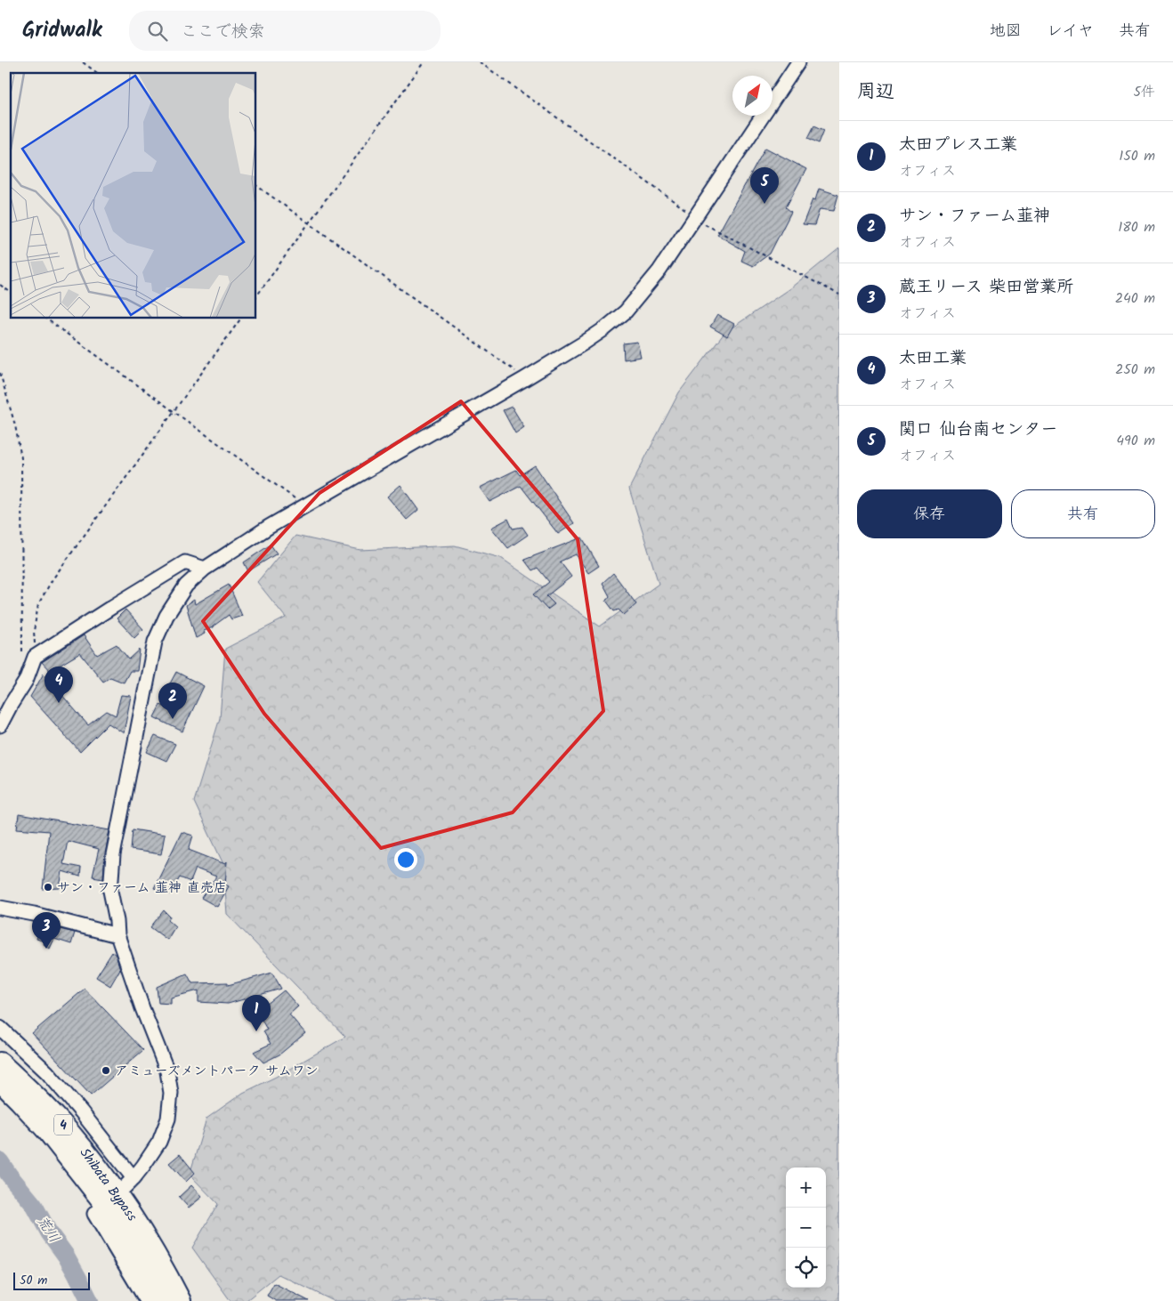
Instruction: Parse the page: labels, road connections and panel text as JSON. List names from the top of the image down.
{
  "streets": {
    "highway": ["4", "Shibata Bypass"]
  },
  "water": ["荒川"],
  "places": ["サン・ファーム 韮神 直売店", "アミューズメントパーク サムワン"],
  "scale_bar": "50 m",
  "north": "top right",
  "page": {
    "header": "Gridwalk",
    "search": "ここで検索",
    "nav": ["地図", "レイヤ", "共有"],
    "heading": ["周辺", "5件"],
    "list": [
      {
        "mark": "1",
        "name": "太田プレス工業",
        "note": "オフィス",
        "value": "150 m"
      },
      {
        "mark": "2",
        "name": "サン・ファーム韮神",
        "note": "オフィス",
        "value": "180 m"
      },
      {
        "mark": "3",
        "name": "蔵王リース 柴田営業所",
        "note": "オフィス",
        "value": "240 m"
      },
      {
        "mark": "4",
        "name": "太田工業",
        "note": "オフィス",
        "value": "250 m"
      },
      {
        "mark": "5",
        "name": "関口 仙台南センター",
        "note": "オフィス",
        "value": "490 m"
      }
    ],
    "pins": [
      "5",
      "4",
      "2",
      "3",
      "1"
    ],
    "buttons": ["保存", "共有"],
    "map_buttons": ["+", "−"],
    "scale": "50 m"
  }
}
